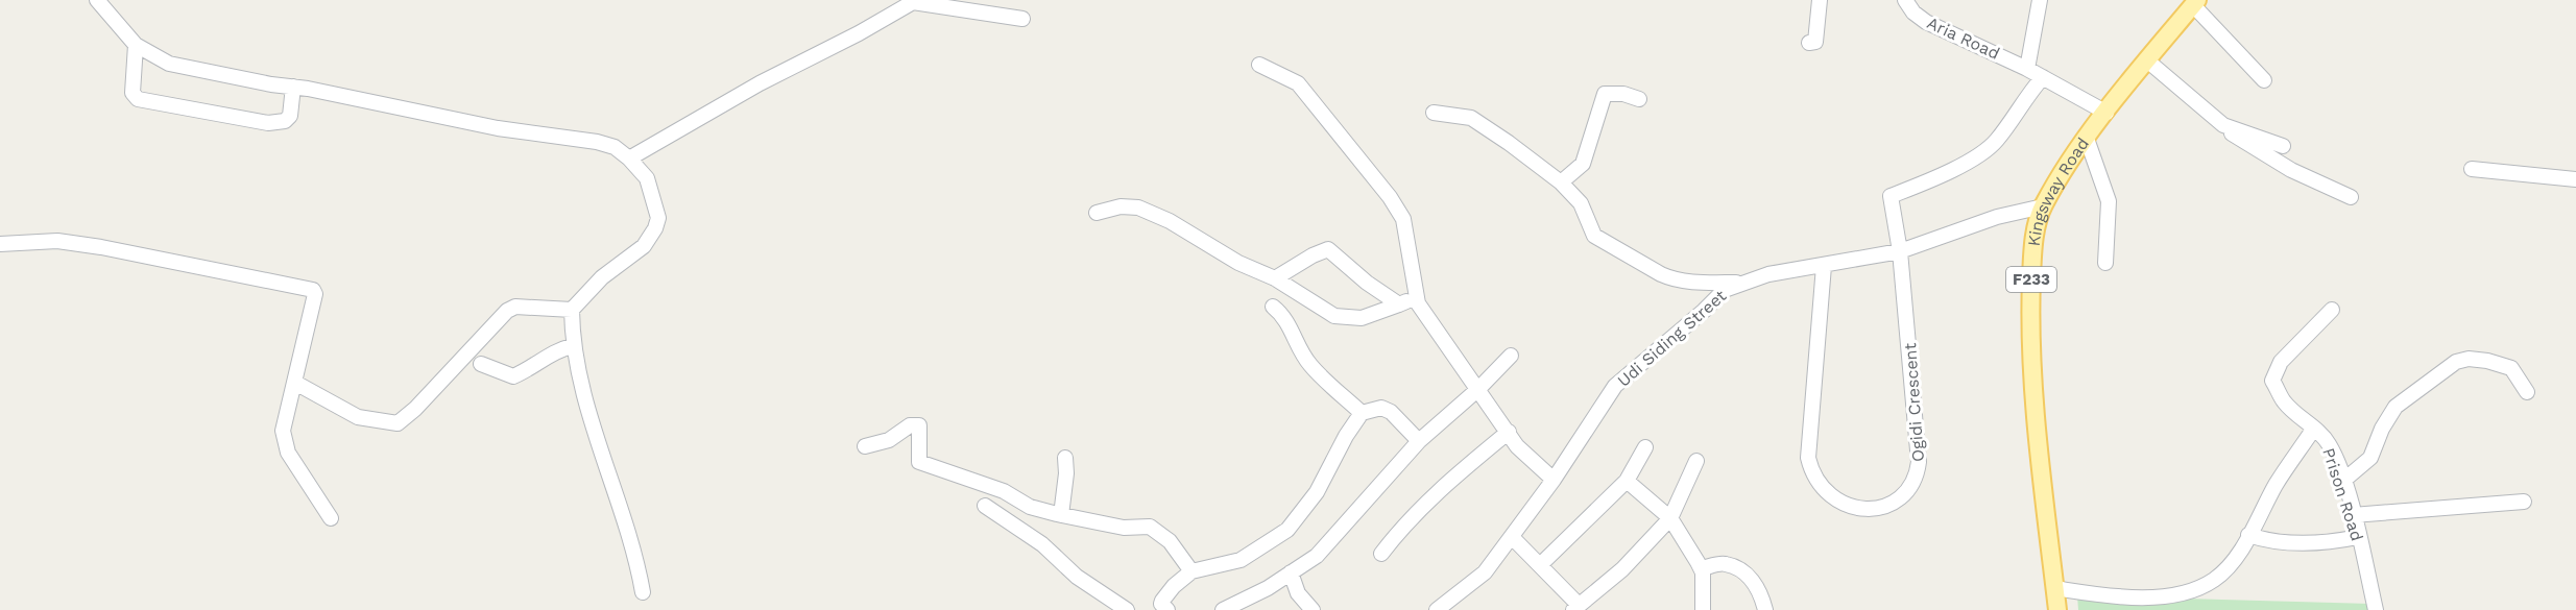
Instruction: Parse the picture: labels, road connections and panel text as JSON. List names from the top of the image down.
{
  "streets": {
    "main road": ["Kingsway Road", "F233"],
    "street": [
      "Aria Road",
      "Udi Siding Street",
      "Ogidi Crescent",
      "Prison Road"
    ]
  },
  "crossings": [
    ["Aria Road", "Kingsway Road"],
    ["Aria Road", "Ogidi Crescent"],
    ["Kingsway Road", "Udi Siding Street"],
    ["Udi Siding Street", "Ogidi Crescent"]
  ]
}
